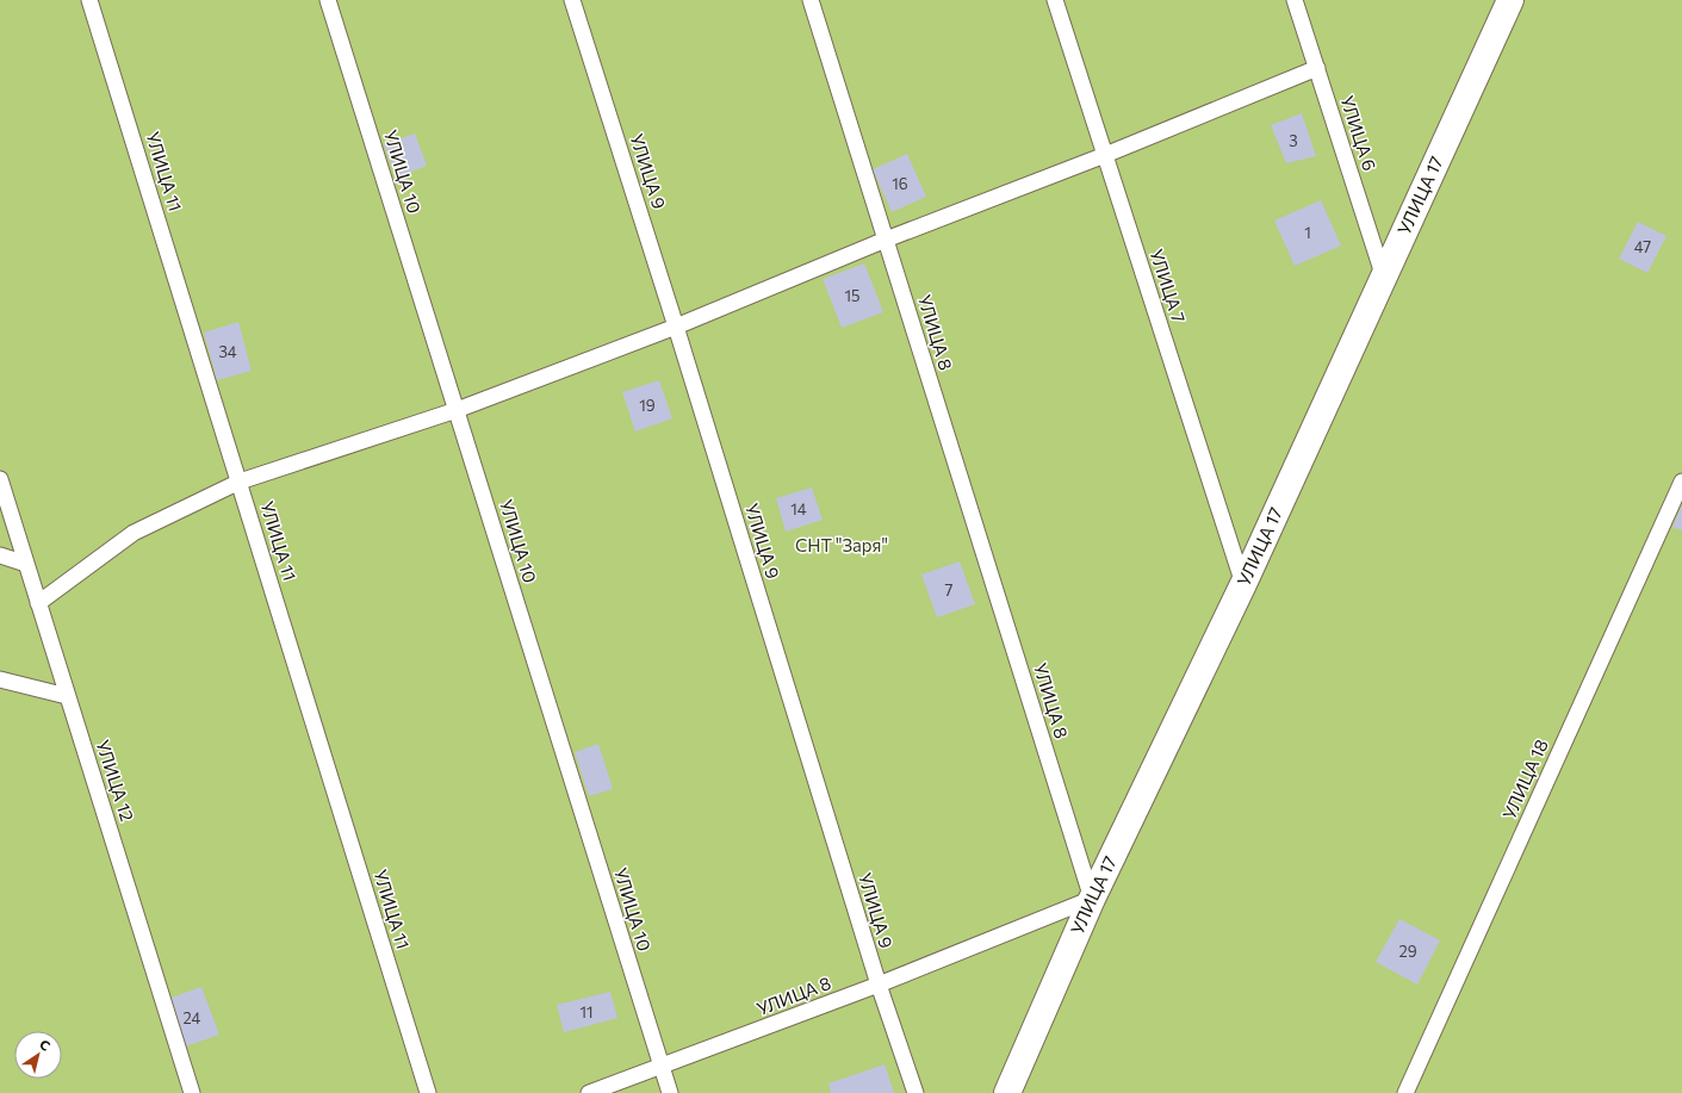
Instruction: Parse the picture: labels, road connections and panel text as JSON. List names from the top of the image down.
{
  "streets": {
    "street": ["УЛИЦА 17"],
    "lane": [
      "УЛИЦА 6",
      "УЛИЦА 11",
      "УЛИЦА 10",
      "УЛИЦА 9",
      "УЛИЦА 7",
      "УЛИЦА 8",
      "УЛИЦА 18",
      "УЛИЦА 12"
    ]
  },
  "crossings": [
    ["УЛИЦА 6", "УЛИЦА 17"],
    ["УЛИЦА 10", "УЛИЦА 8"],
    ["УЛИЦА 9", "УЛИЦА 8"],
    ["УЛИЦА 17", "УЛИЦА 7"],
    ["УЛИЦА 17", "УЛИЦА 8"]
  ],
  "parks": ["СНТ \"Заря\""],
  "house_numbers": [
    "3",
    "16",
    "1",
    "47",
    "15",
    "34",
    "19",
    "14",
    "7",
    "29",
    "11",
    "24"
  ],
  "north": "top right"
}
